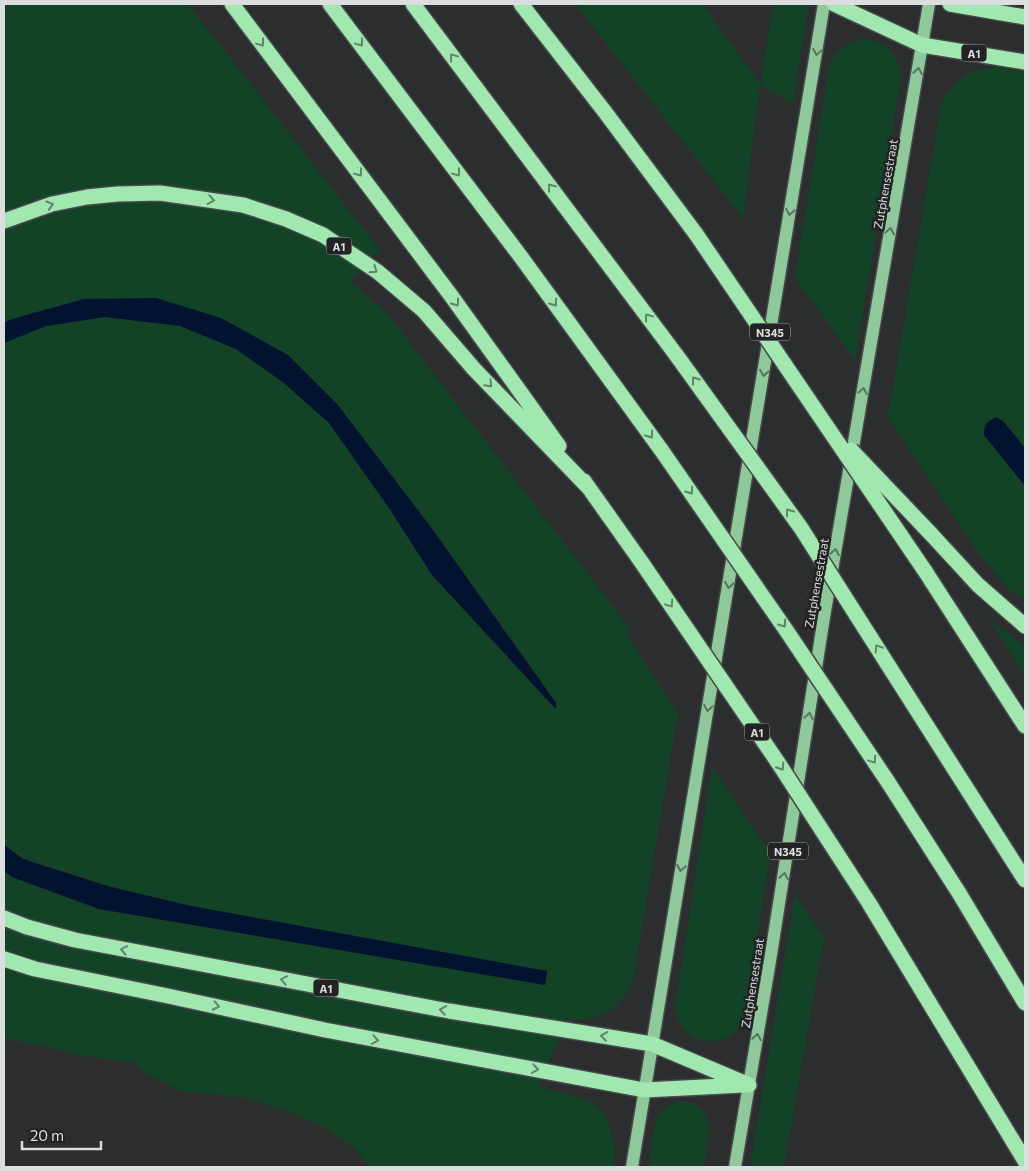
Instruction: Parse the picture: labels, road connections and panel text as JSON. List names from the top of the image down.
{
  "streets": {
    "highway": ["A1"],
    "main road": ["Zutphensestraat", "N345"]
  },
  "crossings": [
    ["A1", "Zutphensestraat"],
    ["A1", "N345"]
  ],
  "scale_bar": "20 m"
}
